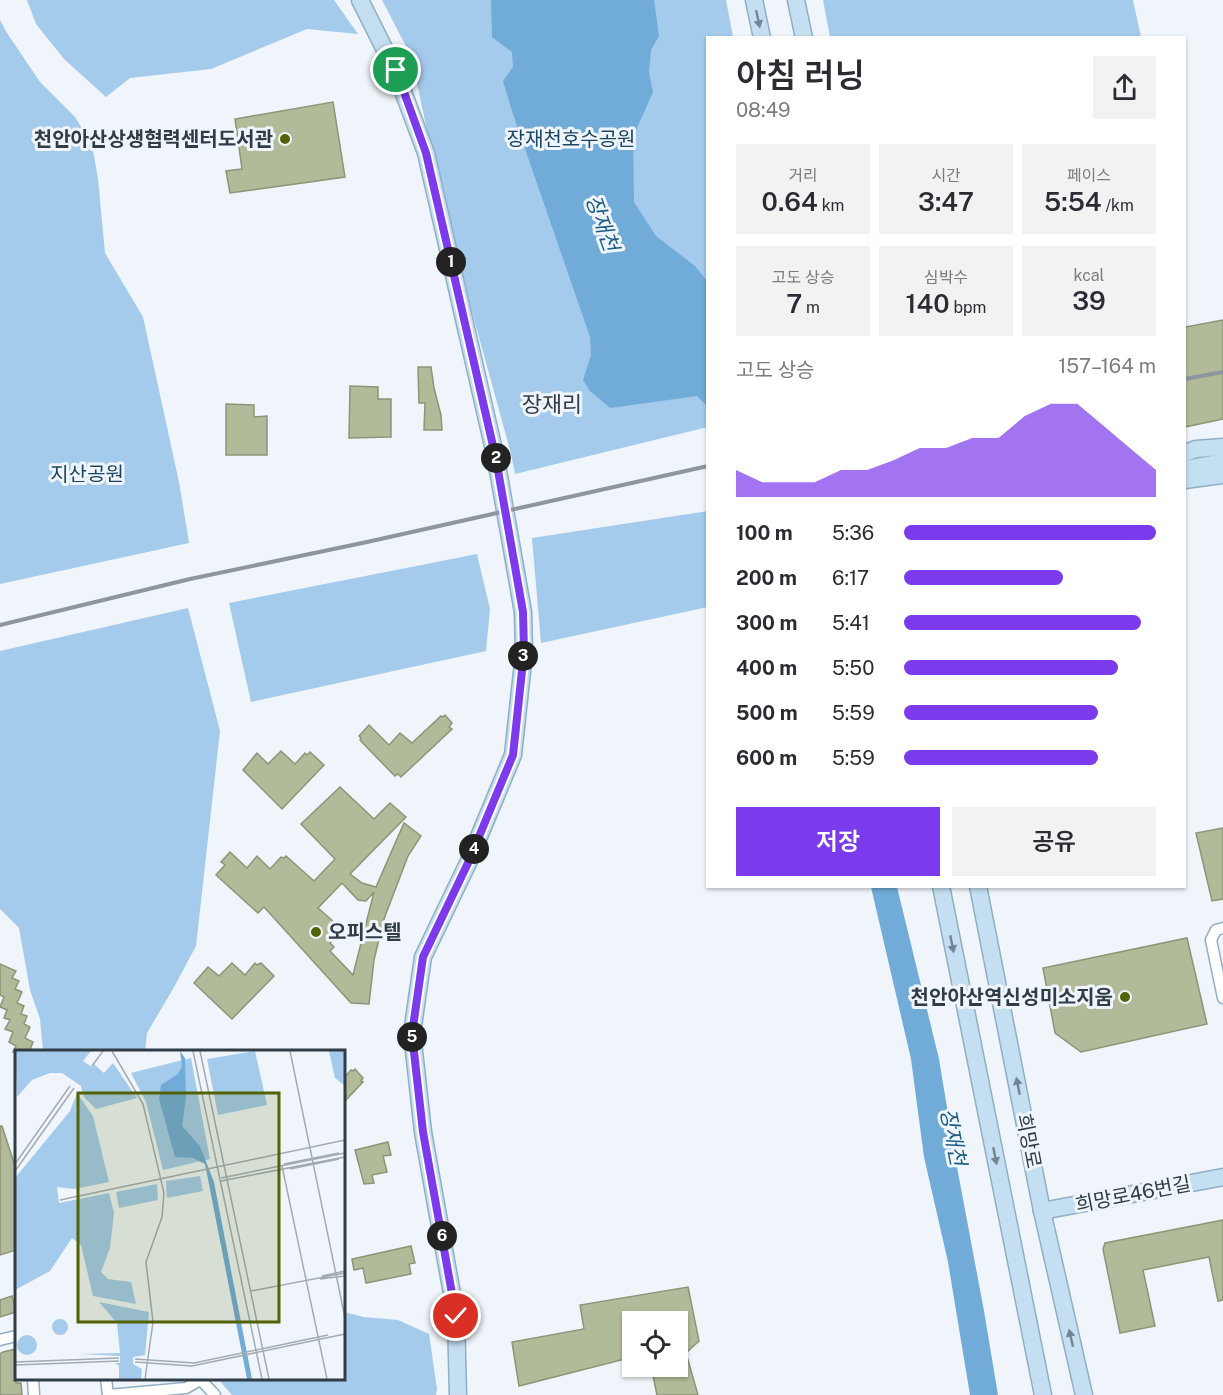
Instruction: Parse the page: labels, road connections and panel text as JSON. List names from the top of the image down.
{
  "streets": {
    "street": ["희망로", "희망로46번길"]
  },
  "crossings": [
    ["희망로", "희망로46번길"]
  ],
  "districts": ["장재리"],
  "water": ["장재천"],
  "parks": ["장재천호수공원", "지산공원"],
  "places": ["천안아산상생협력센터도서관", "오피스텔", "천안아산역신성미소지움"],
  "page": {
    "heading": ["아침 러닝", "08:49"],
    "stats": [
      ["거리", "0.64 km"],
      ["시간", "3:47"],
      ["페이스", "5:54 /km"],
      ["고도 상승", "7 m"],
      ["심박수", "140 bpm"],
      ["kcal", "39"]
    ],
    "pins": [
      "1",
      "2",
      "3",
      "4",
      "5",
      "6"
    ],
    "chart": ["고도 상승", "157–164 m"],
    "list": [
      {
        "name": "100 m",
        "note": "5:36"
      },
      {
        "name": "200 m",
        "note": "6:17"
      },
      {
        "name": "300 m",
        "note": "5:41"
      },
      {
        "name": "400 m",
        "note": "5:50"
      },
      {
        "name": "500 m",
        "note": "5:59"
      },
      {
        "name": "600 m",
        "note": "5:59"
      }
    ],
    "buttons": ["저장", "공유"]
  }
}
